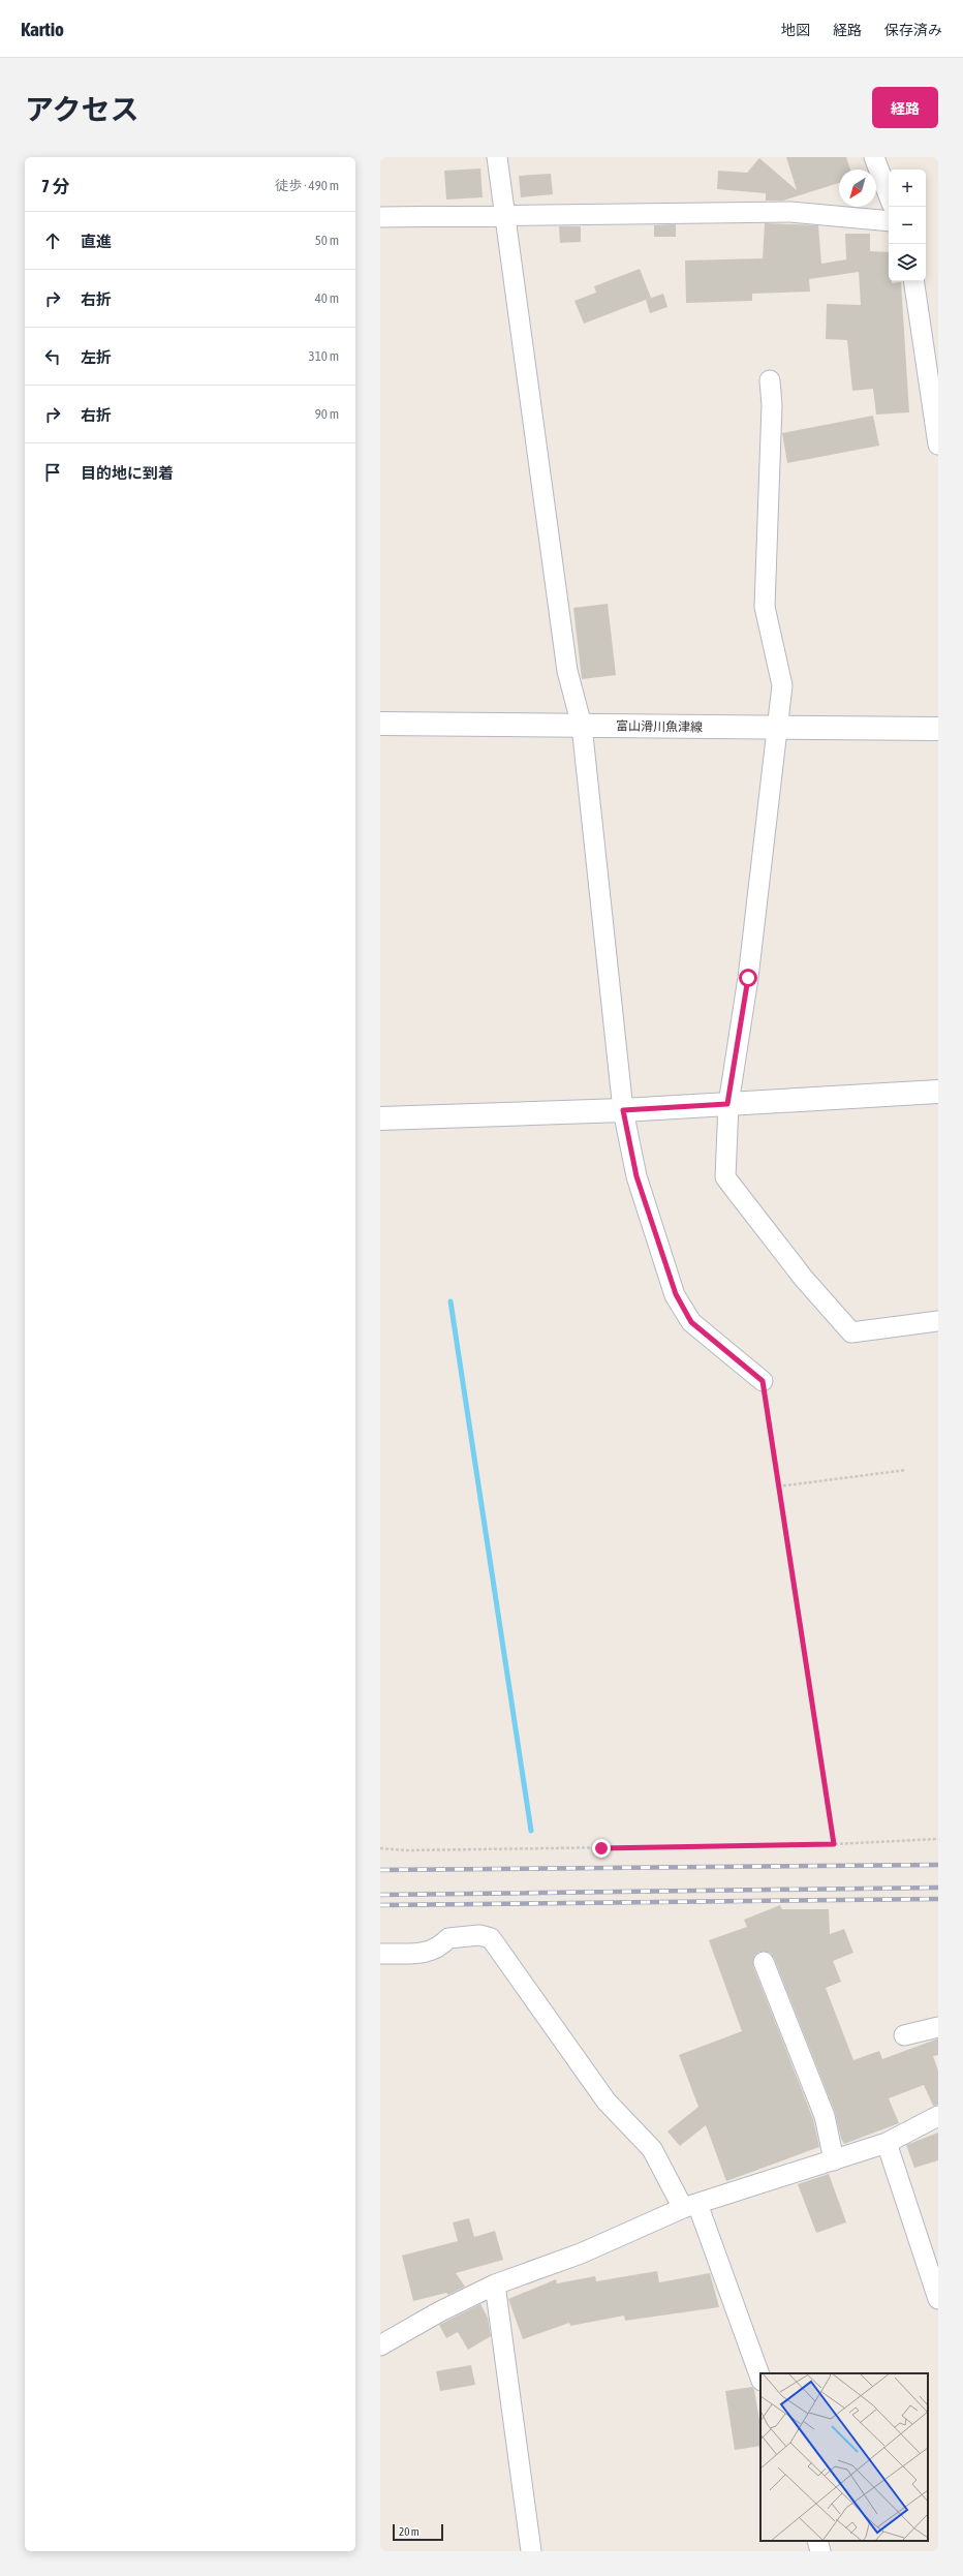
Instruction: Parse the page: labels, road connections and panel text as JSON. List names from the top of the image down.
{
  "streets": {
    "main road": ["富山滑川魚津線"]
  },
  "scale_bar": "20 m",
  "north": "bottom left",
  "page": {
    "header": "Kartio",
    "nav": ["地図", "経路", "保存済み"],
    "title": "アクセス",
    "buttons": "経路",
    "heading": ["7 分", "徒歩 · 490 m"],
    "map_buttons": ["+", "−"],
    "list": [
      ["直進", "50 m"],
      ["右折", "40 m"],
      ["左折", "310 m"],
      ["右折", "90 m"],
      "目的地に到着"
    ],
    "scale": "20 m"
  }
}
